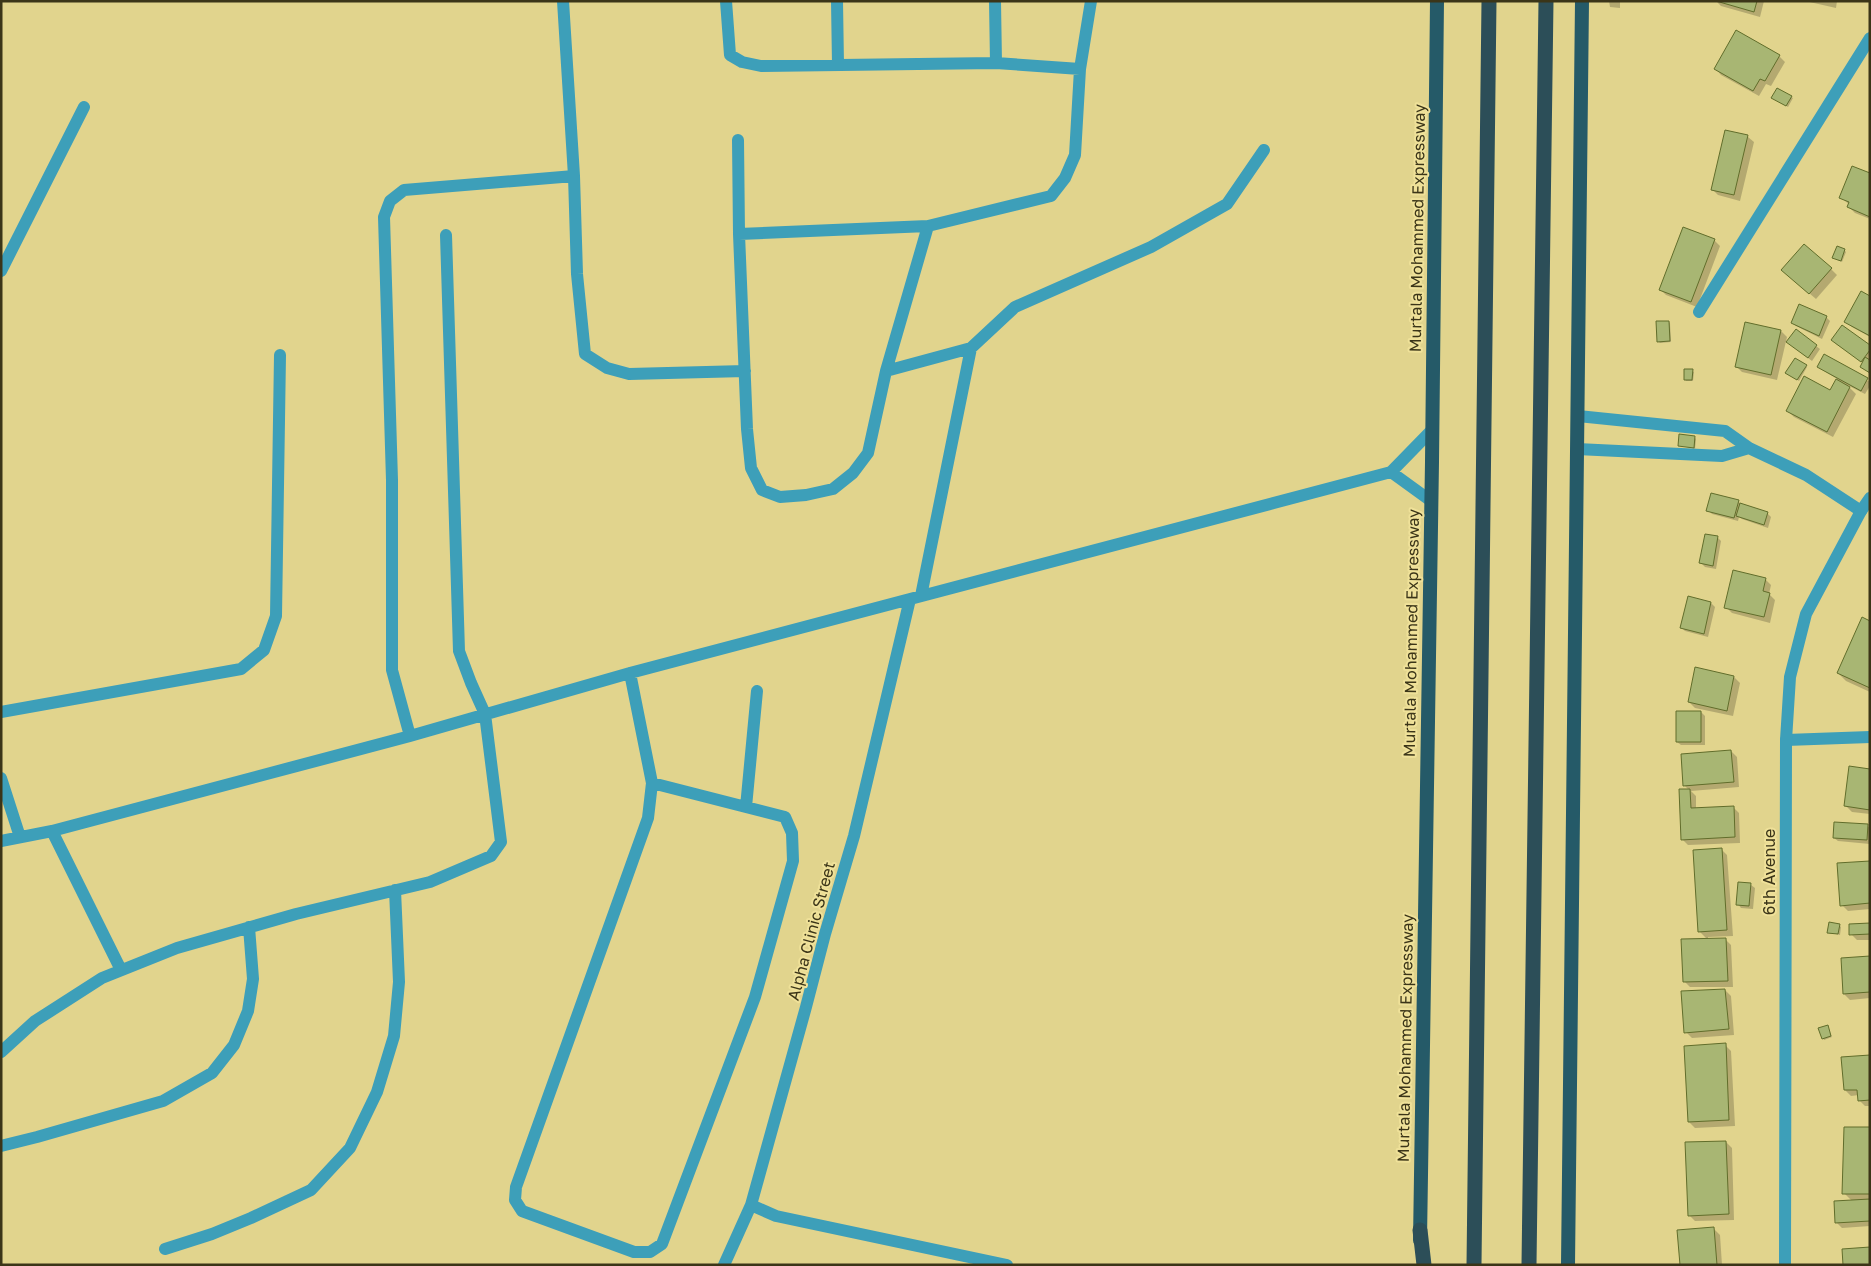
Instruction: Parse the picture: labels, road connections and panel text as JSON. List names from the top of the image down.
{
  "streets": {
    "highway": ["Murtala Mohammed Expressway"],
    "street": ["6th Avenue", "Alpha Clinic Street"]
  }
}
